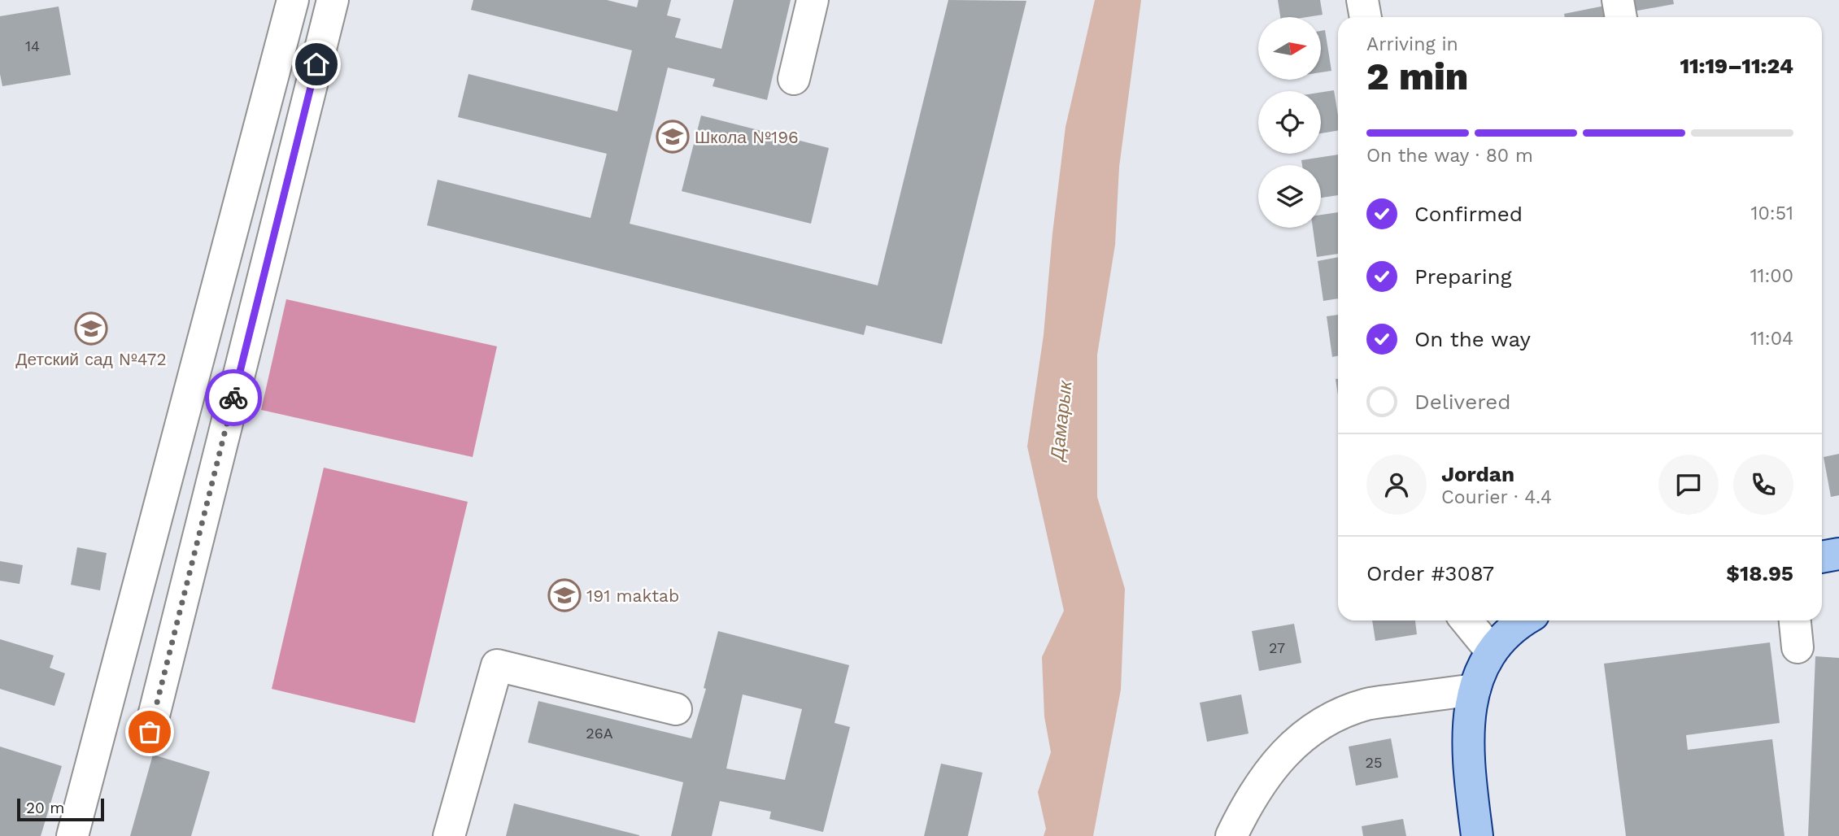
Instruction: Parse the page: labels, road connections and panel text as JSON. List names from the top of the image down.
{
  "water": ["Дамарык"],
  "places": {
    "school or university": ["Школа №196", "Детский сад №472", "191 maktab"]
  },
  "house_numbers": [
    "14",
    "27",
    "26A",
    "25"
  ],
  "scale_bar": "20 m",
  "north": "right",
  "page": {
    "heading": ["2 min", "Arriving in", "11:19–11:24"],
    "panel": [
      "Jordan",
      "Courier · 4.4",
      "Order #3087",
      "$18.95"
    ],
    "bar": "On the way · 80 m",
    "list": [
      ["Confirmed", "10:51"],
      ["Preparing", "11:00"],
      ["On the way", "11:04"],
      "Delivered"
    ],
    "scale": "20 m"
  }
}
